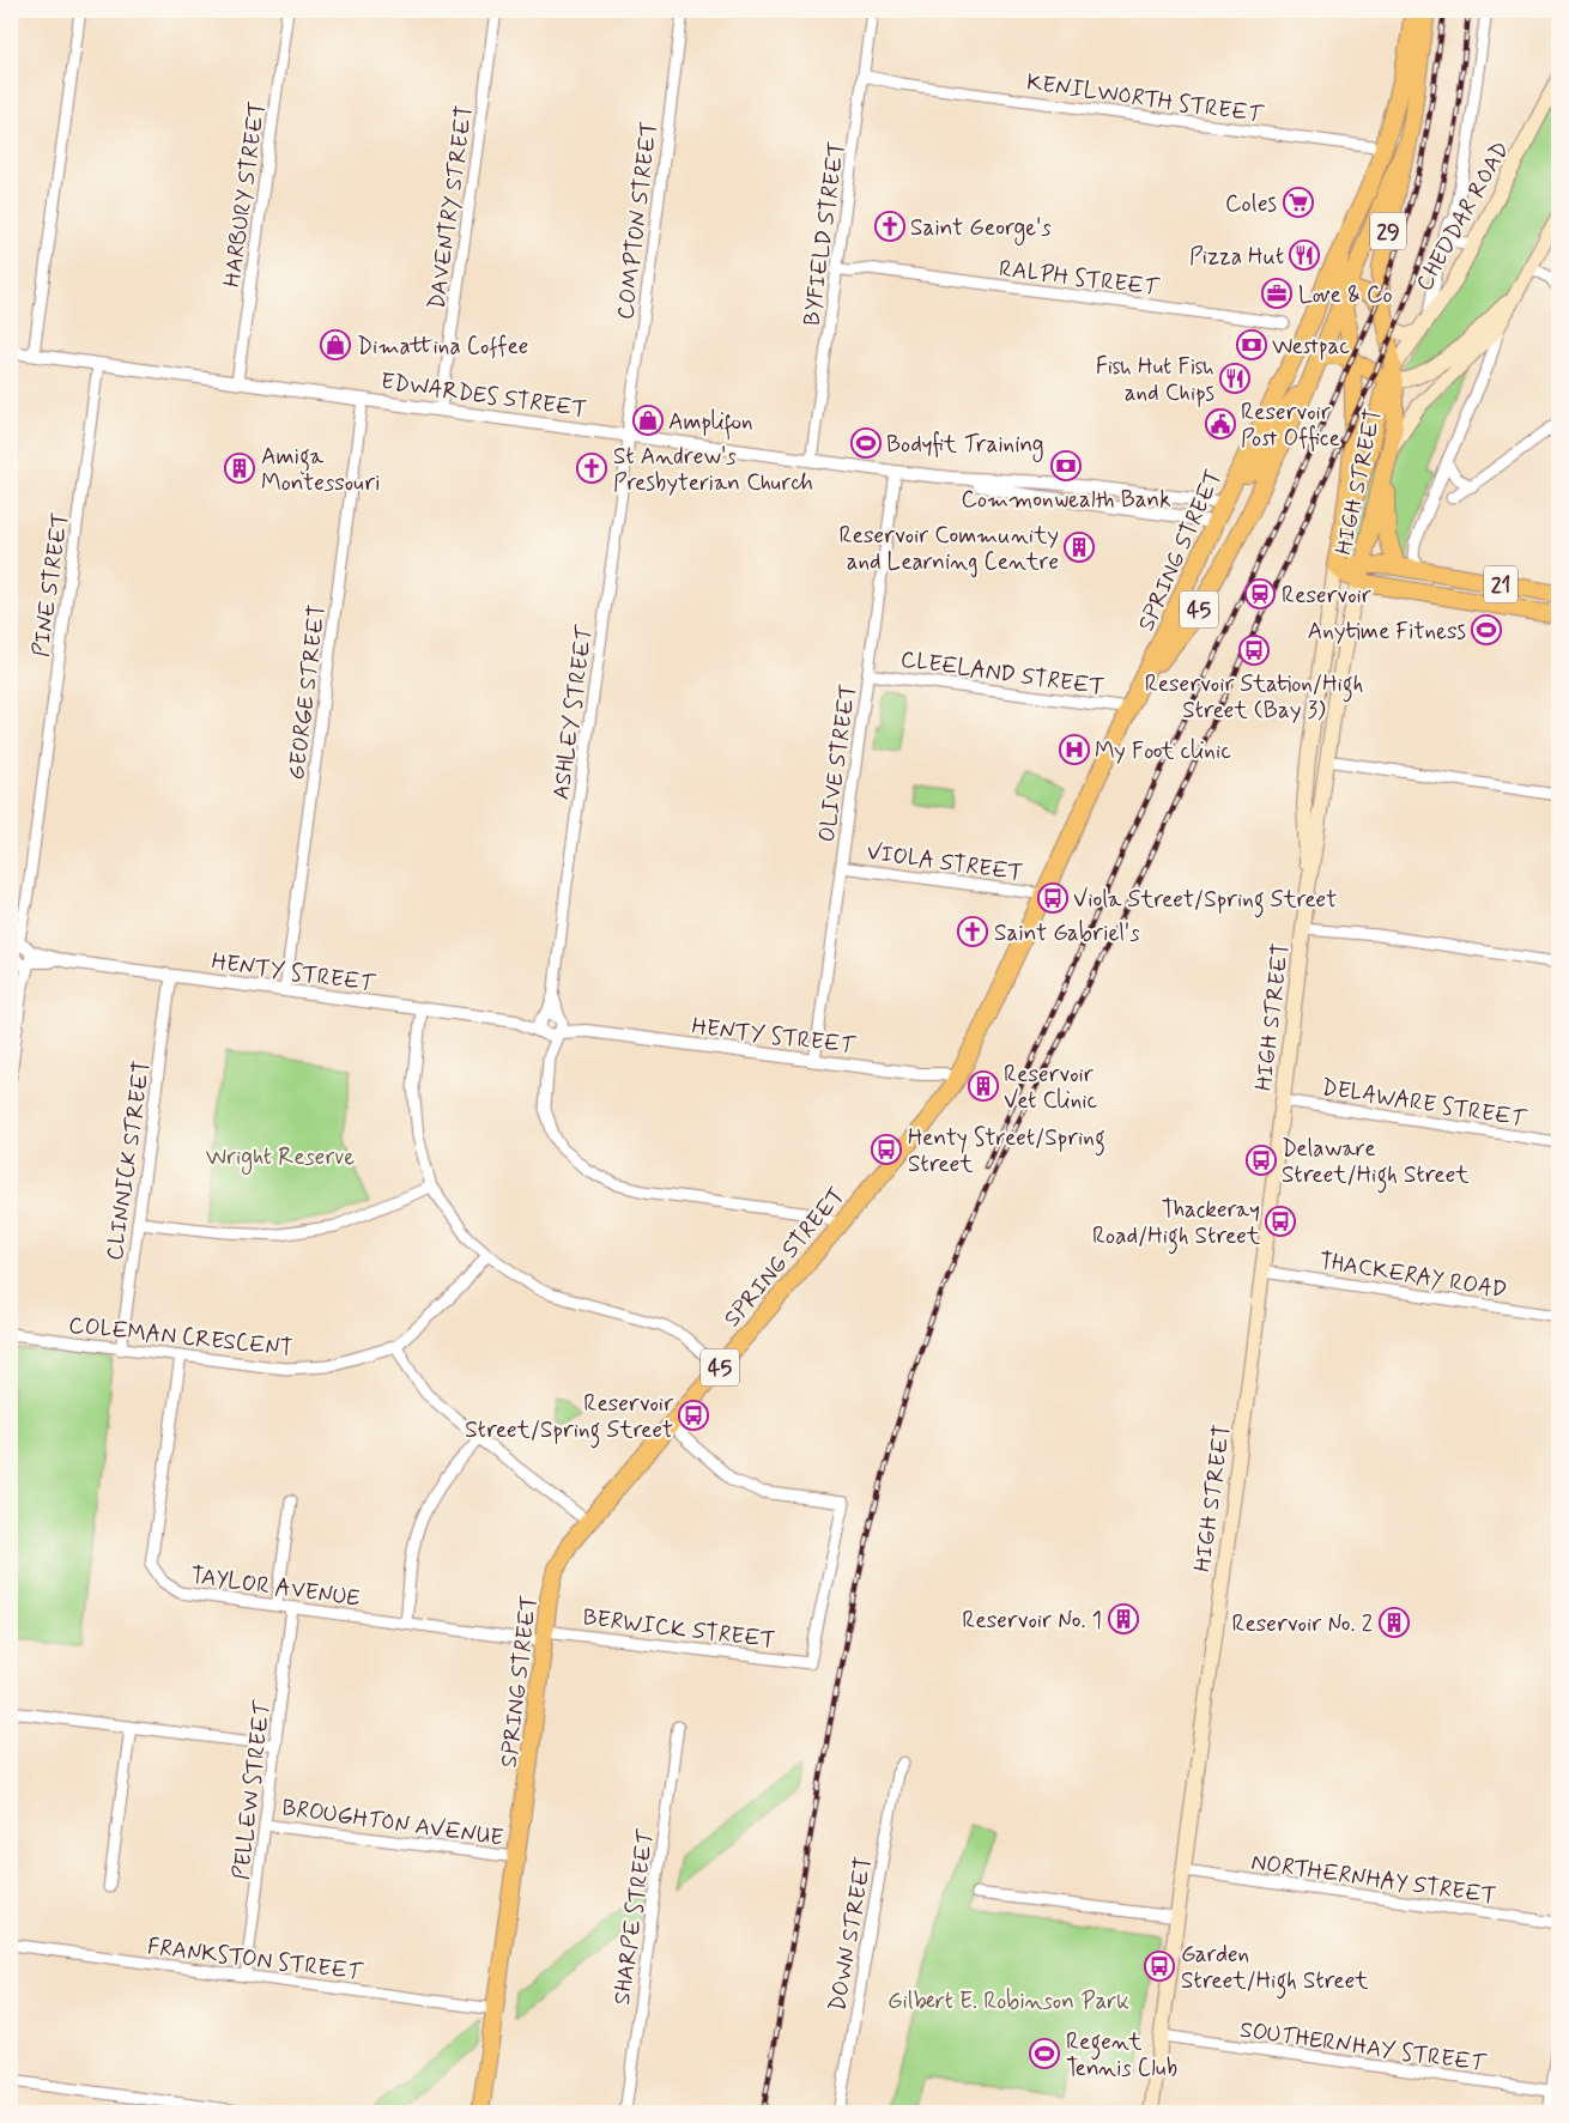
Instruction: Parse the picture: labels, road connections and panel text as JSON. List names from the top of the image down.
{
  "streets": {
    "main road": [
      "CHEDDAR ROAD",
      "29",
      "HIGH STREET",
      "SPRING STREET",
      "21",
      "45"
    ],
    "street": [
      "KENILWORTH STREET",
      "HARBURY STREET",
      "DAVENTRY STREET",
      "COMPTON STREET",
      "BYFIELD STREET",
      "RALPH STREET",
      "EDWARDES STREET",
      "PINE STREET",
      "CLEELAND STREET",
      "GEORGE STREET",
      "ASHLEY STREET",
      "OLIVE STREET",
      "VIOLA STREET",
      "HENTY STREET",
      "DELAWARE STREET",
      "CLINNICK STREET",
      "THACKERAY ROAD",
      "COLEMAN CRESCENT",
      "TAYLOR AVENUE",
      "BERWICK STREET",
      "PELLEW STREET",
      "BROUGHTON AVENUE",
      "NORTHERNHAY STREET",
      "SHARPE STREET",
      "DOWN STREET",
      "FRANKSTON STREET",
      "SOUTHERNHAY STREET"
    ]
  },
  "crossings": [
    ["KENILWORTH STREET", "BYFIELD STREET"],
    ["KENILWORTH STREET", "HIGH STREET"],
    ["HARBURY STREET", "EDWARDES STREET"],
    ["DAVENTRY STREET", "EDWARDES STREET"],
    ["CHEDDAR ROAD", "HIGH STREET"],
    ["COMPTON STREET", "EDWARDES STREET"],
    ["COMPTON STREET", "ASHLEY STREET"],
    ["BYFIELD STREET", "RALPH STREET"],
    ["BYFIELD STREET", "EDWARDES STREET"],
    ["EDWARDES STREET", "SPRING STREET"],
    ["EDWARDES STREET", "PINE STREET"],
    ["EDWARDES STREET", "GEORGE STREET"],
    ["EDWARDES STREET", "ASHLEY STREET"],
    ["EDWARDES STREET", "OLIVE STREET"],
    ["HIGH STREET", "SPRING STREET"],
    ["HIGH STREET", "21"],
    ["HIGH STREET", "DELAWARE STREET"],
    ["HIGH STREET", "THACKERAY ROAD"],
    ["HIGH STREET", "NORTHERNHAY STREET"],
    ["HIGH STREET", "SOUTHERNHAY STREET"],
    ["SPRING STREET", "CLEELAND STREET"],
    ["SPRING STREET", "VIOLA STREET"],
    ["SPRING STREET", "HENTY STREET"],
    ["SPRING STREET", "TAYLOR AVENUE"],
    ["SPRING STREET", "BERWICK STREET"],
    ["SPRING STREET", "BROUGHTON AVENUE"],
    ["SPRING STREET", "FRANKSTON STREET"],
    ["PINE STREET", "HENTY STREET"],
    ["CLEELAND STREET", "OLIVE STREET"],
    ["GEORGE STREET", "HENTY STREET"],
    ["ASHLEY STREET", "HENTY STREET"],
    ["OLIVE STREET", "VIOLA STREET"],
    ["OLIVE STREET", "HENTY STREET"],
    ["HENTY STREET", "CLINNICK STREET"],
    ["CLINNICK STREET", "COLEMAN CRESCENT"],
    ["COLEMAN CRESCENT", "TAYLOR AVENUE"],
    ["TAYLOR AVENUE", "BERWICK STREET"],
    ["TAYLOR AVENUE", "PELLEW STREET"],
    ["PELLEW STREET", "BROUGHTON AVENUE"],
    ["PELLEW STREET", "FRANKSTON STREET"]
  ],
  "parks": ["Wright Reserve", "Gilbert E. Robinson Park"],
  "places": {
    "supermarket": ["Coles"],
    "church": ["Saint George's", "St Andrew's Presbyterian Church", "Saint Gabriel's"],
    "restaurant": ["Pizza Hut", "Fish Hut Fish and Chips"],
    "office": ["Love & Co"],
    "shop": ["Dimattina Coffee", "Amplifon"],
    "bank": ["Westpac", "Commonwealth Bank"],
    "public building": ["Reservoir Post Office"],
    "sports": ["Bodyfit Training", "Anytime Fitness", "Regent Tennis Club"],
    "building": [
      "Amiga Montessouri",
      "Reservoir Community and Learning Centre",
      "Reservoir Vet Clinic",
      "Reservoir No. 1",
      "Reservoir No. 2"
    ],
    "station": ["Reservoir"],
    "bus stop": [
      "Reservoir Station/High Street (Bay 3)",
      "Viola Street/Spring Street",
      "Henty Street/Spring Street",
      "Delaware Street/High Street",
      "Thackeray Road/High Street",
      "Reservoir Street/Spring Street",
      "Garden Street/High Street"
    ],
    "hospital": ["My Foot clinic"]
  }
}
